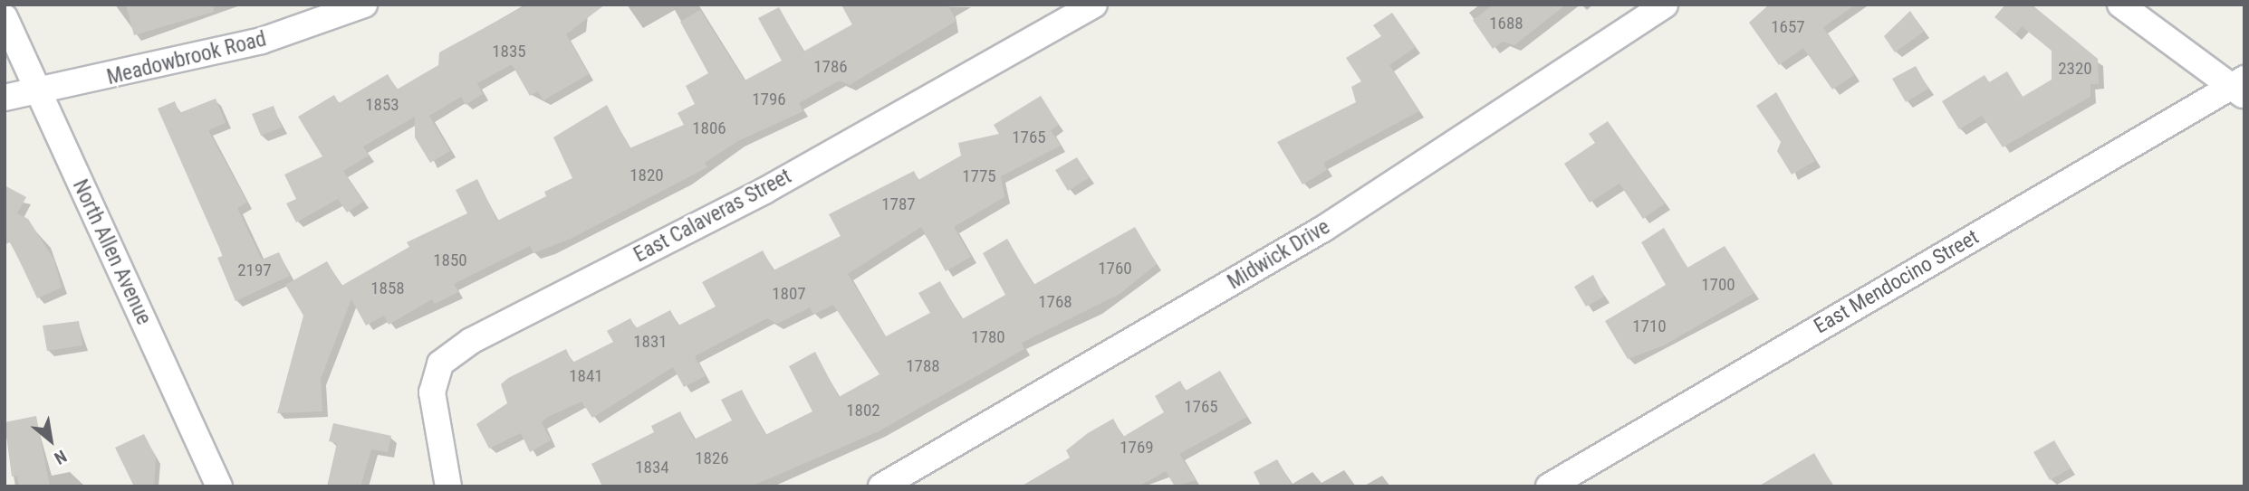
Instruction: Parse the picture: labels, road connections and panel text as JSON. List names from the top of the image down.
{
  "streets": {
    "street": [
      "Meadowbrook Road",
      "East Calaveras Street",
      "North Allen Avenue",
      "Midwick Drive",
      "East Mendocino Street"
    ]
  },
  "crossings": [
    ["Meadowbrook Road", "North Allen Avenue"]
  ],
  "house_numbers": [
    "1688",
    "1657",
    "1835",
    "1786",
    "2320",
    "1796",
    "1853",
    "1806",
    "1765",
    "1820",
    "1775",
    "1787",
    "1850",
    "1760",
    "2197",
    "1700",
    "1858",
    "1807",
    "1768",
    "1710",
    "1780",
    "1831",
    "1788",
    "1841",
    "1765",
    "1802",
    "1769",
    "1826",
    "1834"
  ],
  "north": "bottom right"
}
